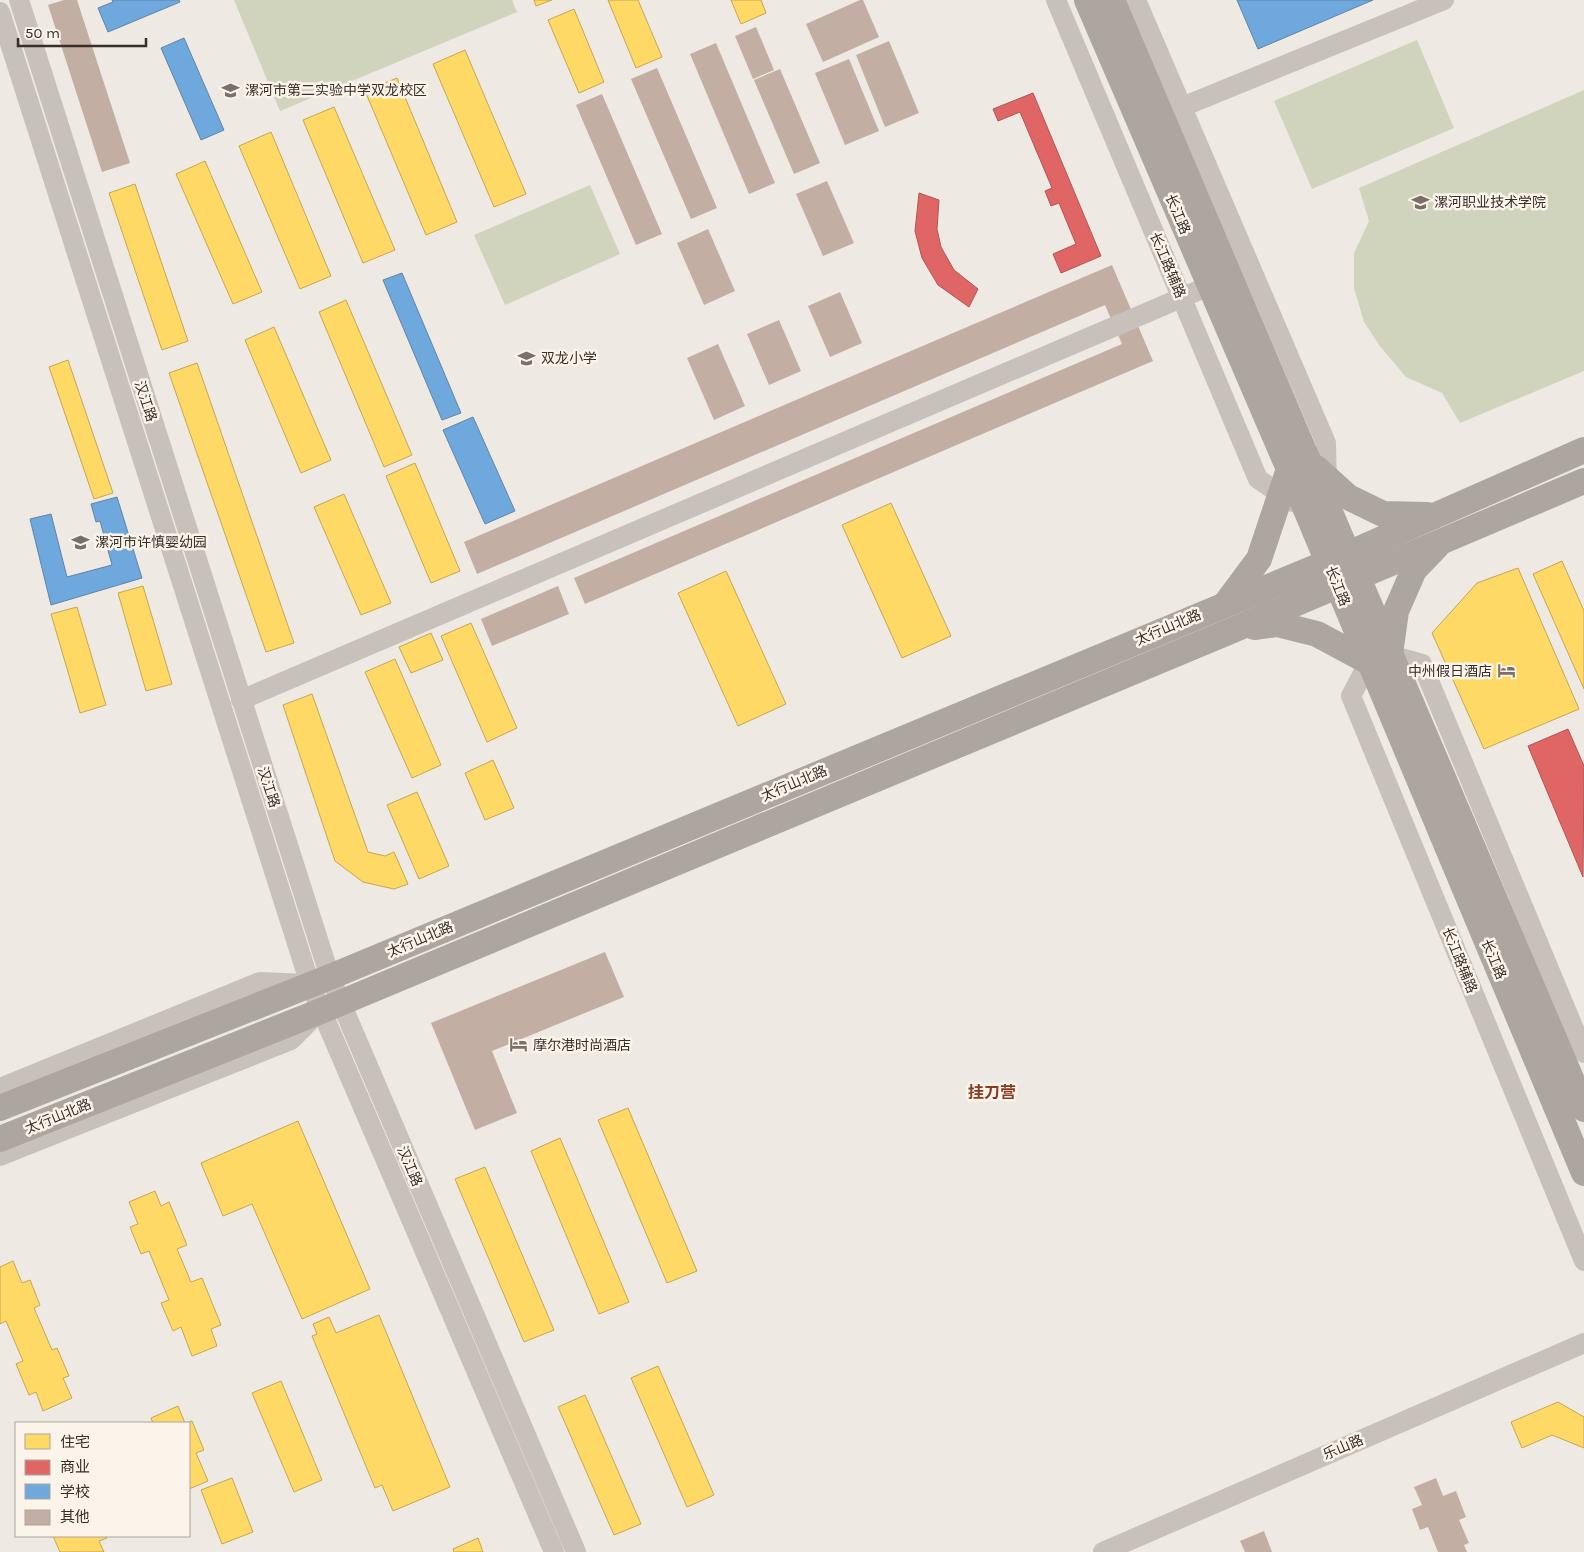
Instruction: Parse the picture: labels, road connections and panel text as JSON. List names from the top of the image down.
{
  "streets": {
    "main road": ["长江路", "太行山北路"],
    "street": ["长江路辅路", "汉江路", "乐山路"]
  },
  "crossings": [
    ["长江路", "长江路辅路"],
    ["长江路", "太行山北路"],
    ["汉江路", "太行山北路"]
  ],
  "districts": ["挂刀营"],
  "places": {
    "school or university": [
      "漯河市第二实验中学双龙校区",
      "漯河职业技术学院",
      "双龙小学",
      "漯河市许慎婴幼园"
    ],
    "hotel": ["中州假日酒店", "摩尔港时尚酒店"]
  },
  "legend": [
    "住宅",
    "商业",
    "学校",
    "其他"
  ],
  "scale_bar": "50 m"
}
